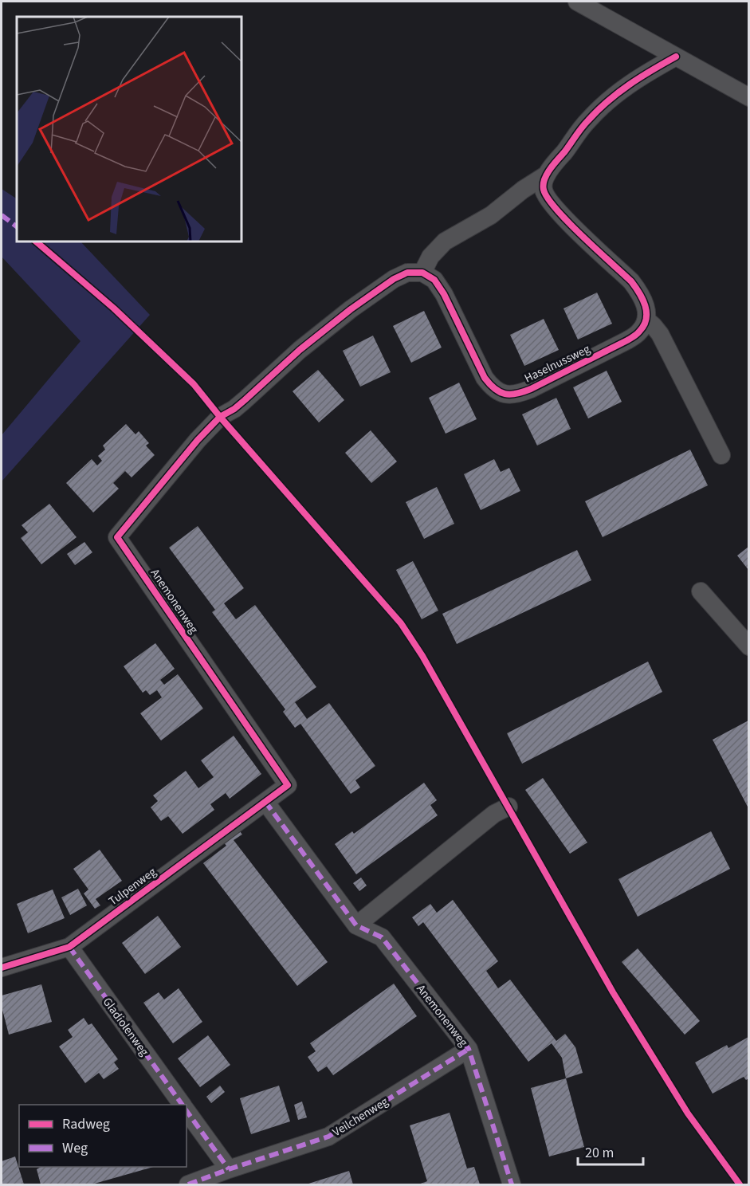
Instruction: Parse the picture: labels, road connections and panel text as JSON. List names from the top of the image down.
{
  "streets": {
    "street": [
      "Haselnussweg",
      "Anemonenweg",
      "Tulpenweg",
      "Gladiolenweg",
      "Veilchenweg"
    ]
  },
  "crossings": [
    ["Haselnussweg", "Anemonenweg"],
    ["Anemonenweg", "Tulpenweg"],
    ["Anemonenweg", "Veilchenweg"],
    ["Tulpenweg", "Gladiolenweg"],
    ["Gladiolenweg", "Veilchenweg"]
  ],
  "legend": ["Radweg", "Weg"],
  "scale_bar": "20 m"
}
